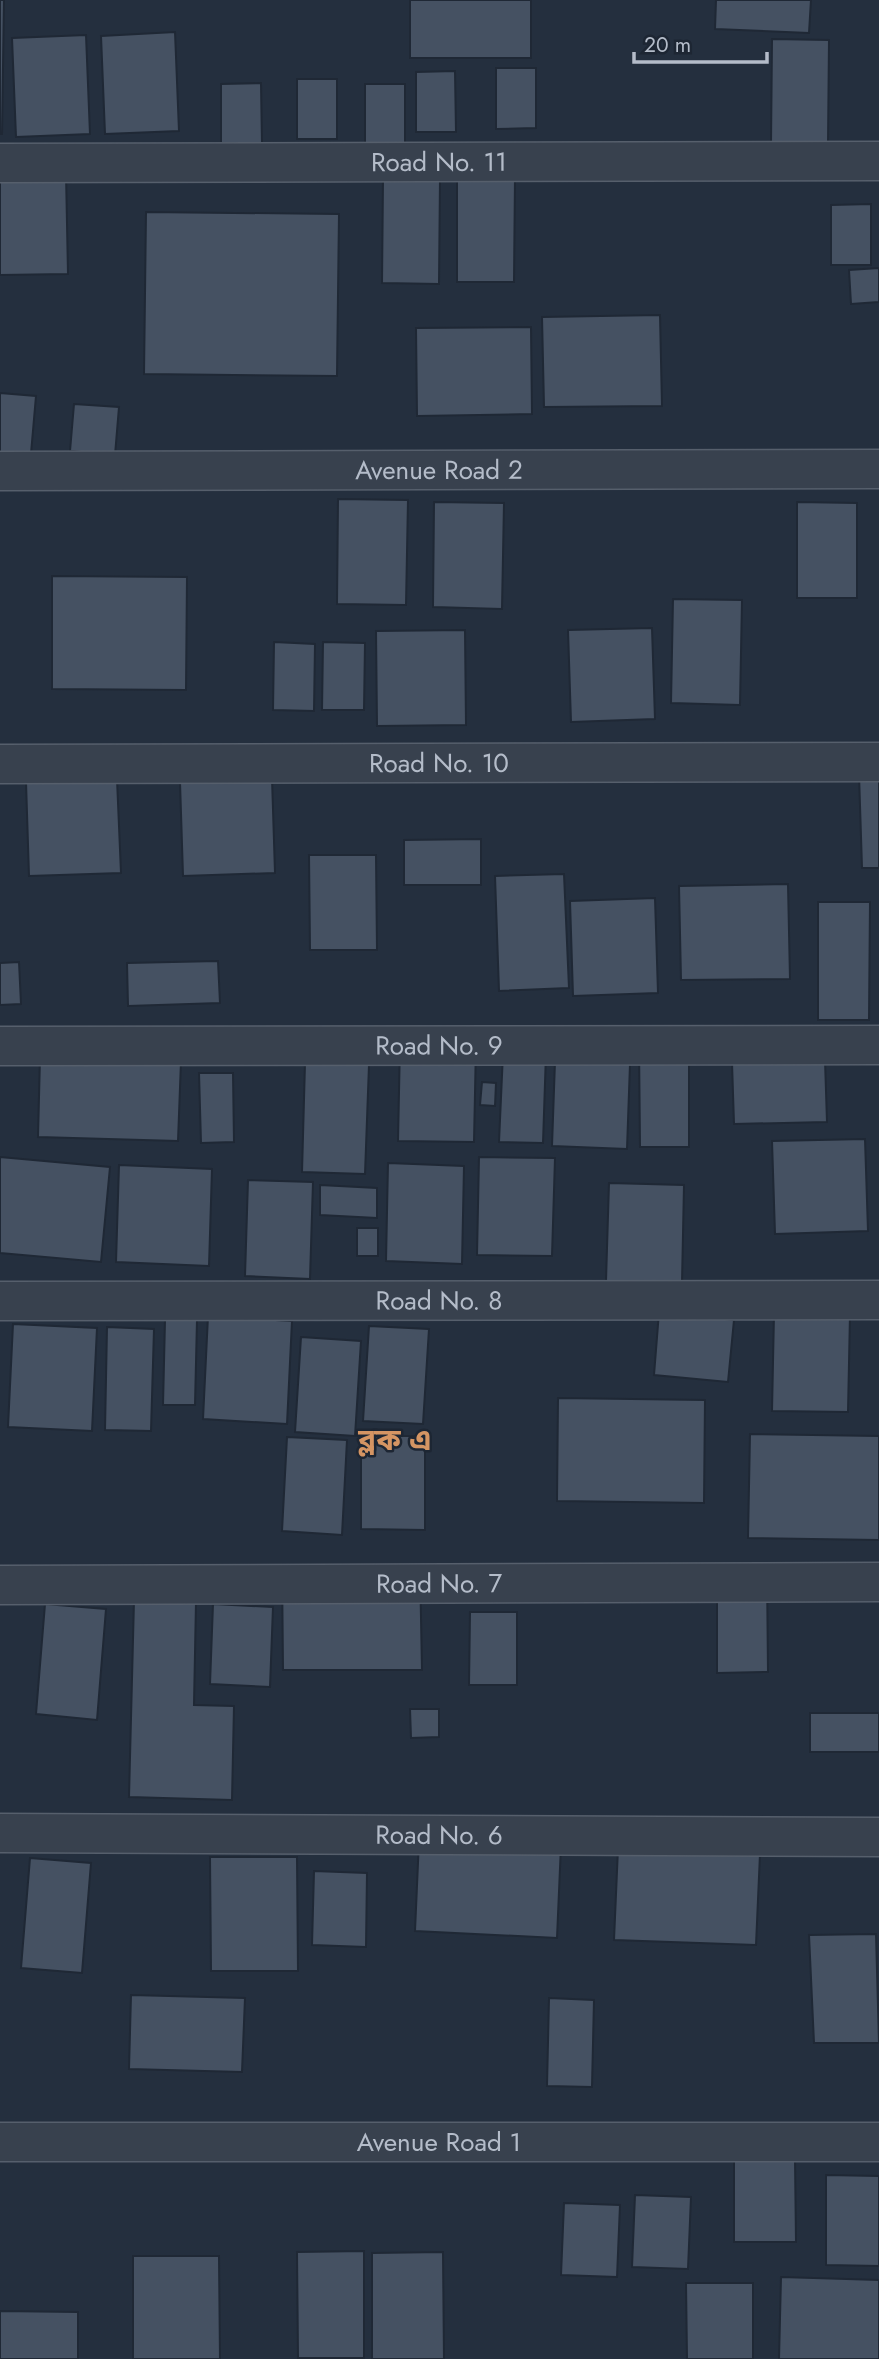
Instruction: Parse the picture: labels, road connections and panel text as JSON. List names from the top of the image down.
{
  "streets": {
    "street": [
      "Road No. 11",
      "Avenue Road 2",
      "Road No. 10",
      "Road No. 9",
      "Road No. 8",
      "Road No. 7",
      "Road No. 6",
      "Avenue Road 1"
    ]
  },
  "districts": ["ব্লক এ"],
  "scale_bar": "20 m"
}
